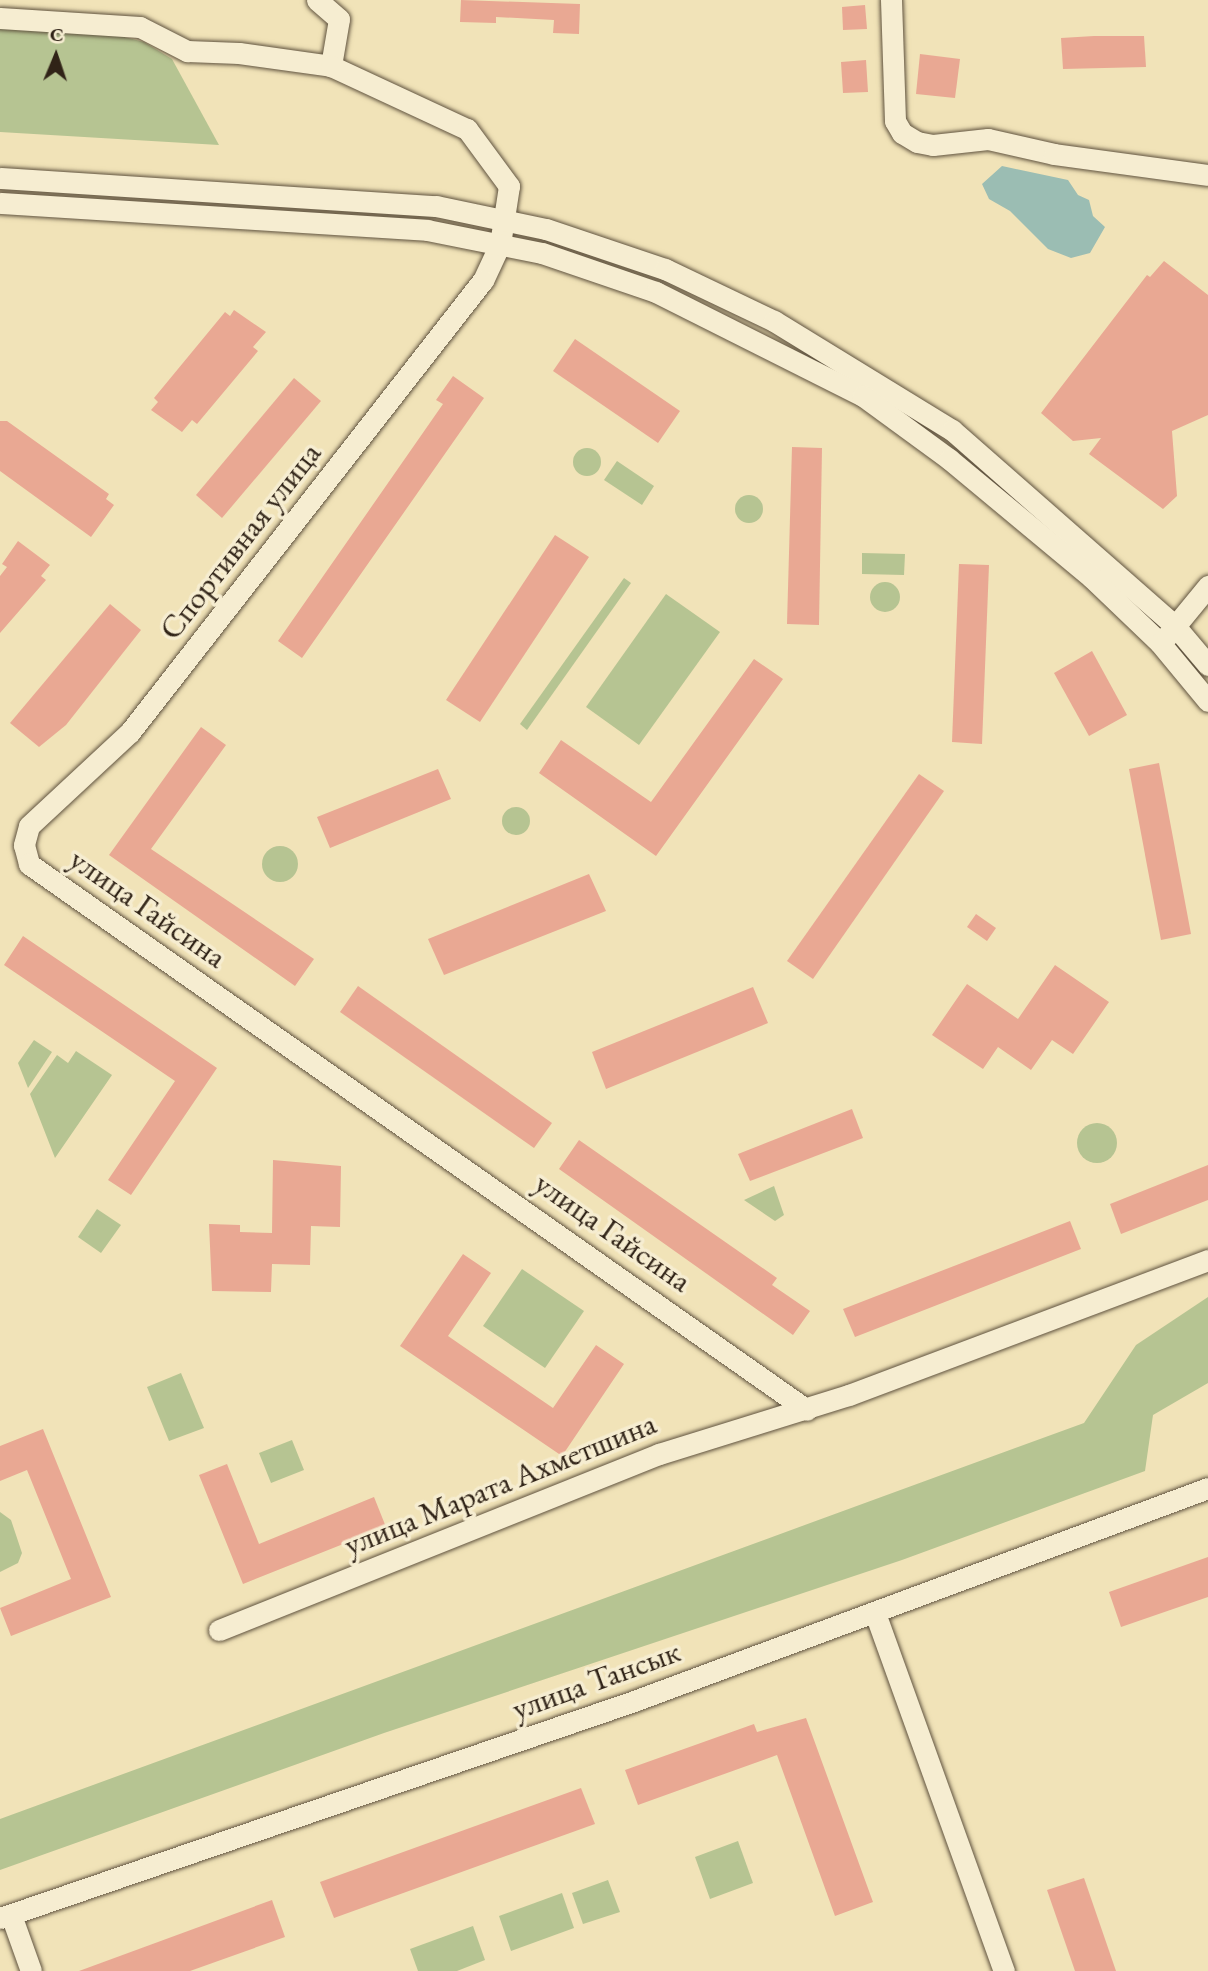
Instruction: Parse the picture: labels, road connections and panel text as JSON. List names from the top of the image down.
{
  "streets": {
    "street": [
      "Спортивная улица",
      "улица Гайсина",
      "улица Марата Ахметшина",
      "улица Тансык"
    ]
  },
  "crossings": [
    ["Спортивная улица", "улица Гайсина"],
    ["улица Гайсина", "улица Марата Ахметшина"]
  ],
  "north": "top"
}
